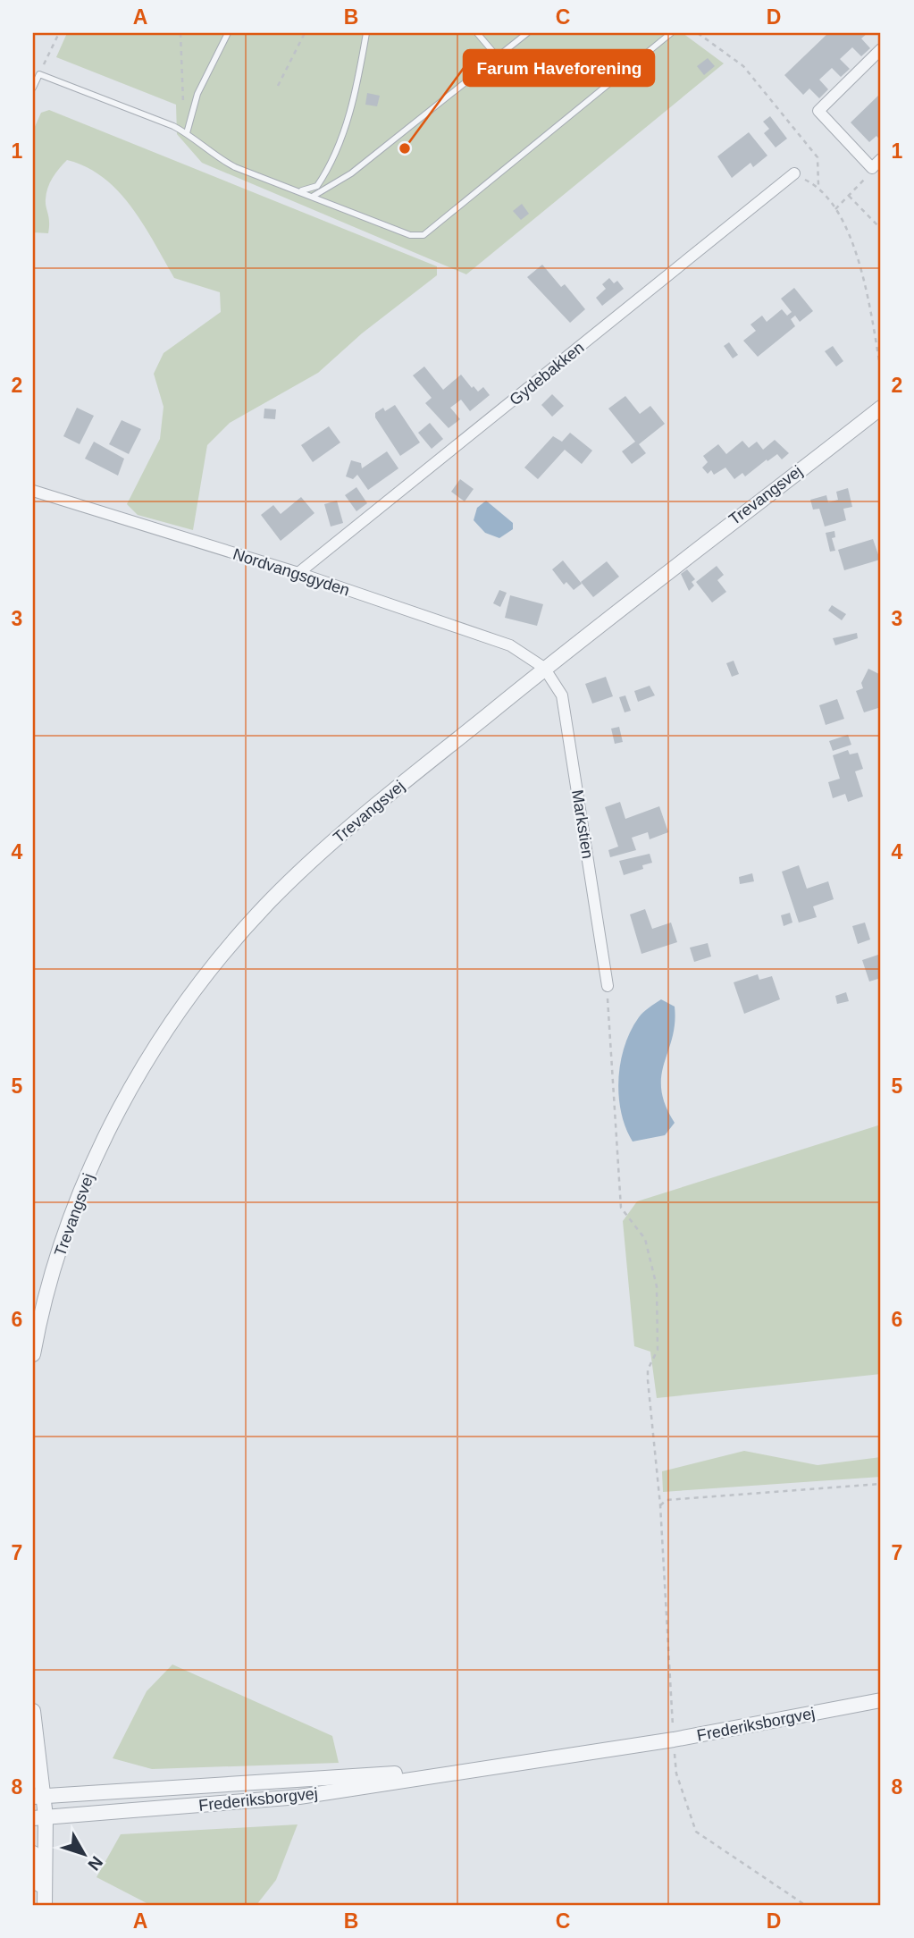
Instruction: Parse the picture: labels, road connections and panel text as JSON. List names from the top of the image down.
{
  "streets": {
    "street": [
      "Gydebakken",
      "Trevangsvej",
      "Nordvangsgyden",
      "Markstien",
      "Frederiksborgvej"
    ]
  },
  "crossings": [
    ["Gydebakken", "Nordvangsgyden"],
    ["Trevangsvej", "Nordvangsgyden"],
    ["Trevangsvej", "Markstien"],
    ["Nordvangsgyden", "Markstien"]
  ],
  "places": ["Farum Haveforening"],
  "north": "bottom right",
  "grid": {
    "columns": [
      "A",
      "B",
      "C",
      "D"
    ],
    "rows": [
      "1",
      "2",
      "3",
      "4",
      "5",
      "6",
      "7",
      "8"
    ]
  }
}
